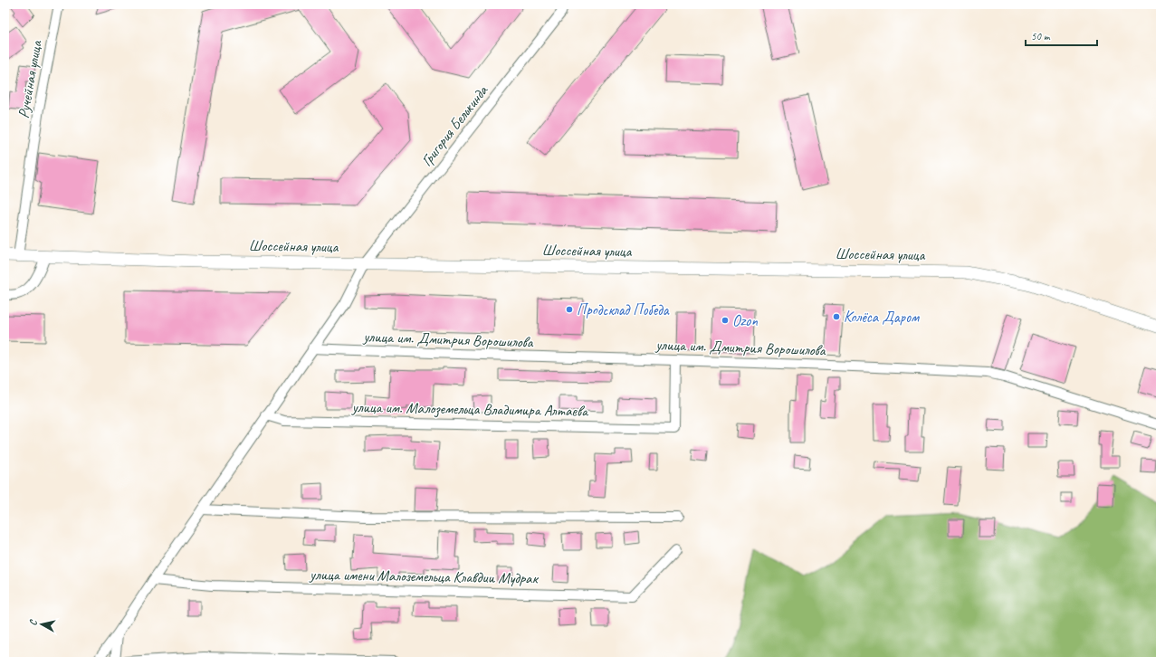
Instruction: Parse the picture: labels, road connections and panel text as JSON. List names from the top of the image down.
{
  "streets": {
    "street": [
      "Ручейная улица",
      "Григория Белькинда",
      "Шоссейная улица",
      "улица им. Дмитрия Ворошилова",
      "улица им. Малоземельца Владимира Алтаева",
      "улица имени Малоземельца Клавдии Мудрак"
    ]
  },
  "crossings": [
    ["Ручейная улица", "Шоссейная улица"],
    ["Григория Белькинда", "Шоссейная улица"],
    ["Григория Белькинда", "улица им. Дмитрия Ворошилова"],
    ["Григория Белькинда", "улица им. Малоземельца Владимира Алтаева"],
    ["Григория Белькинда", "улица имени Малоземельца Клавдии Мудрак"],
    ["улица им. Дмитрия Ворошилова", "улица им. Малоземельца Владимира Алтаева"]
  ],
  "places": ["Продсклад Победа", "Колёса Даром", "Ozon"],
  "scale_bar": "50 m",
  "north": "left"
}
